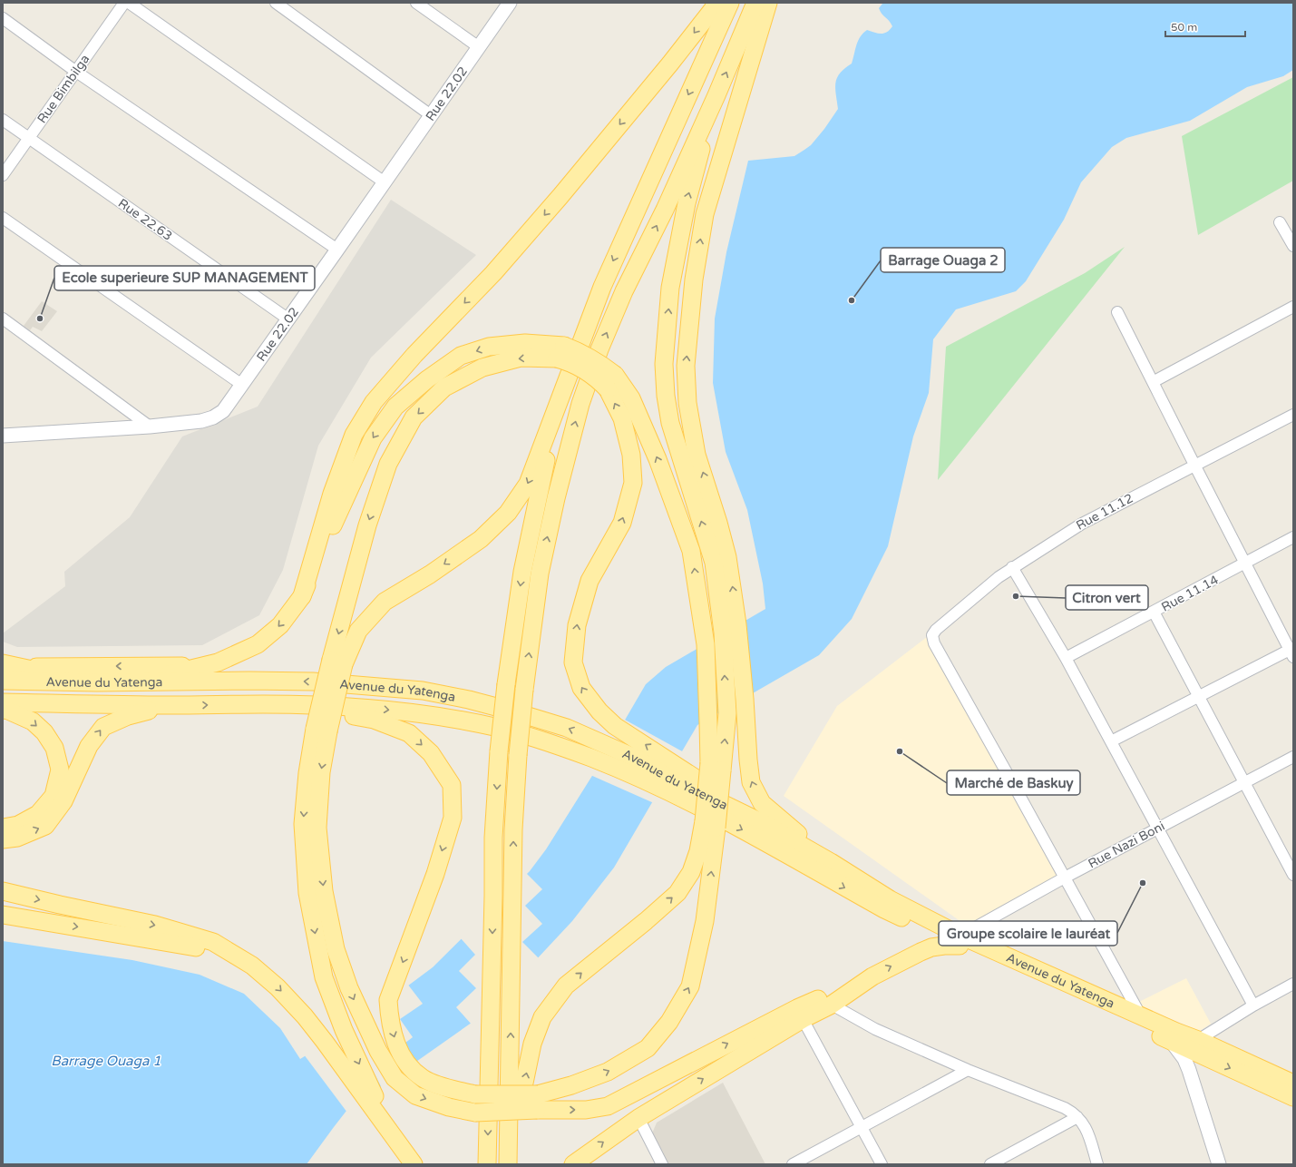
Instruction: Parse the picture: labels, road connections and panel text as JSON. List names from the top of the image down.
{
  "streets": {
    "main road": ["Avenue du Yatenga"],
    "street": [
      "Rue Bimbilga",
      "Rue 22.02",
      "Rue 22.63",
      "Rue 11.12",
      "Rue 11.14",
      "Rue Nazi Boni"
    ]
  },
  "crossings": [
    ["Rue Bimbilga", "Rue 22.63"],
    ["Rue 22.02", "Rue 22.63"],
    ["Rue 11.12", "Rue Nazi Boni"],
    ["Avenue du Yatenga", "Rue Nazi Boni"]
  ],
  "water": ["Barrage Ouaga 1"],
  "places": [
    "Barrage Ouaga 2",
    "Ecole superieure SUP MANAGEMENT",
    "Citron vert",
    "Marché de Baskuy",
    "Groupe scolaire le lauréat"
  ],
  "scale_bar": "50 m"
}
